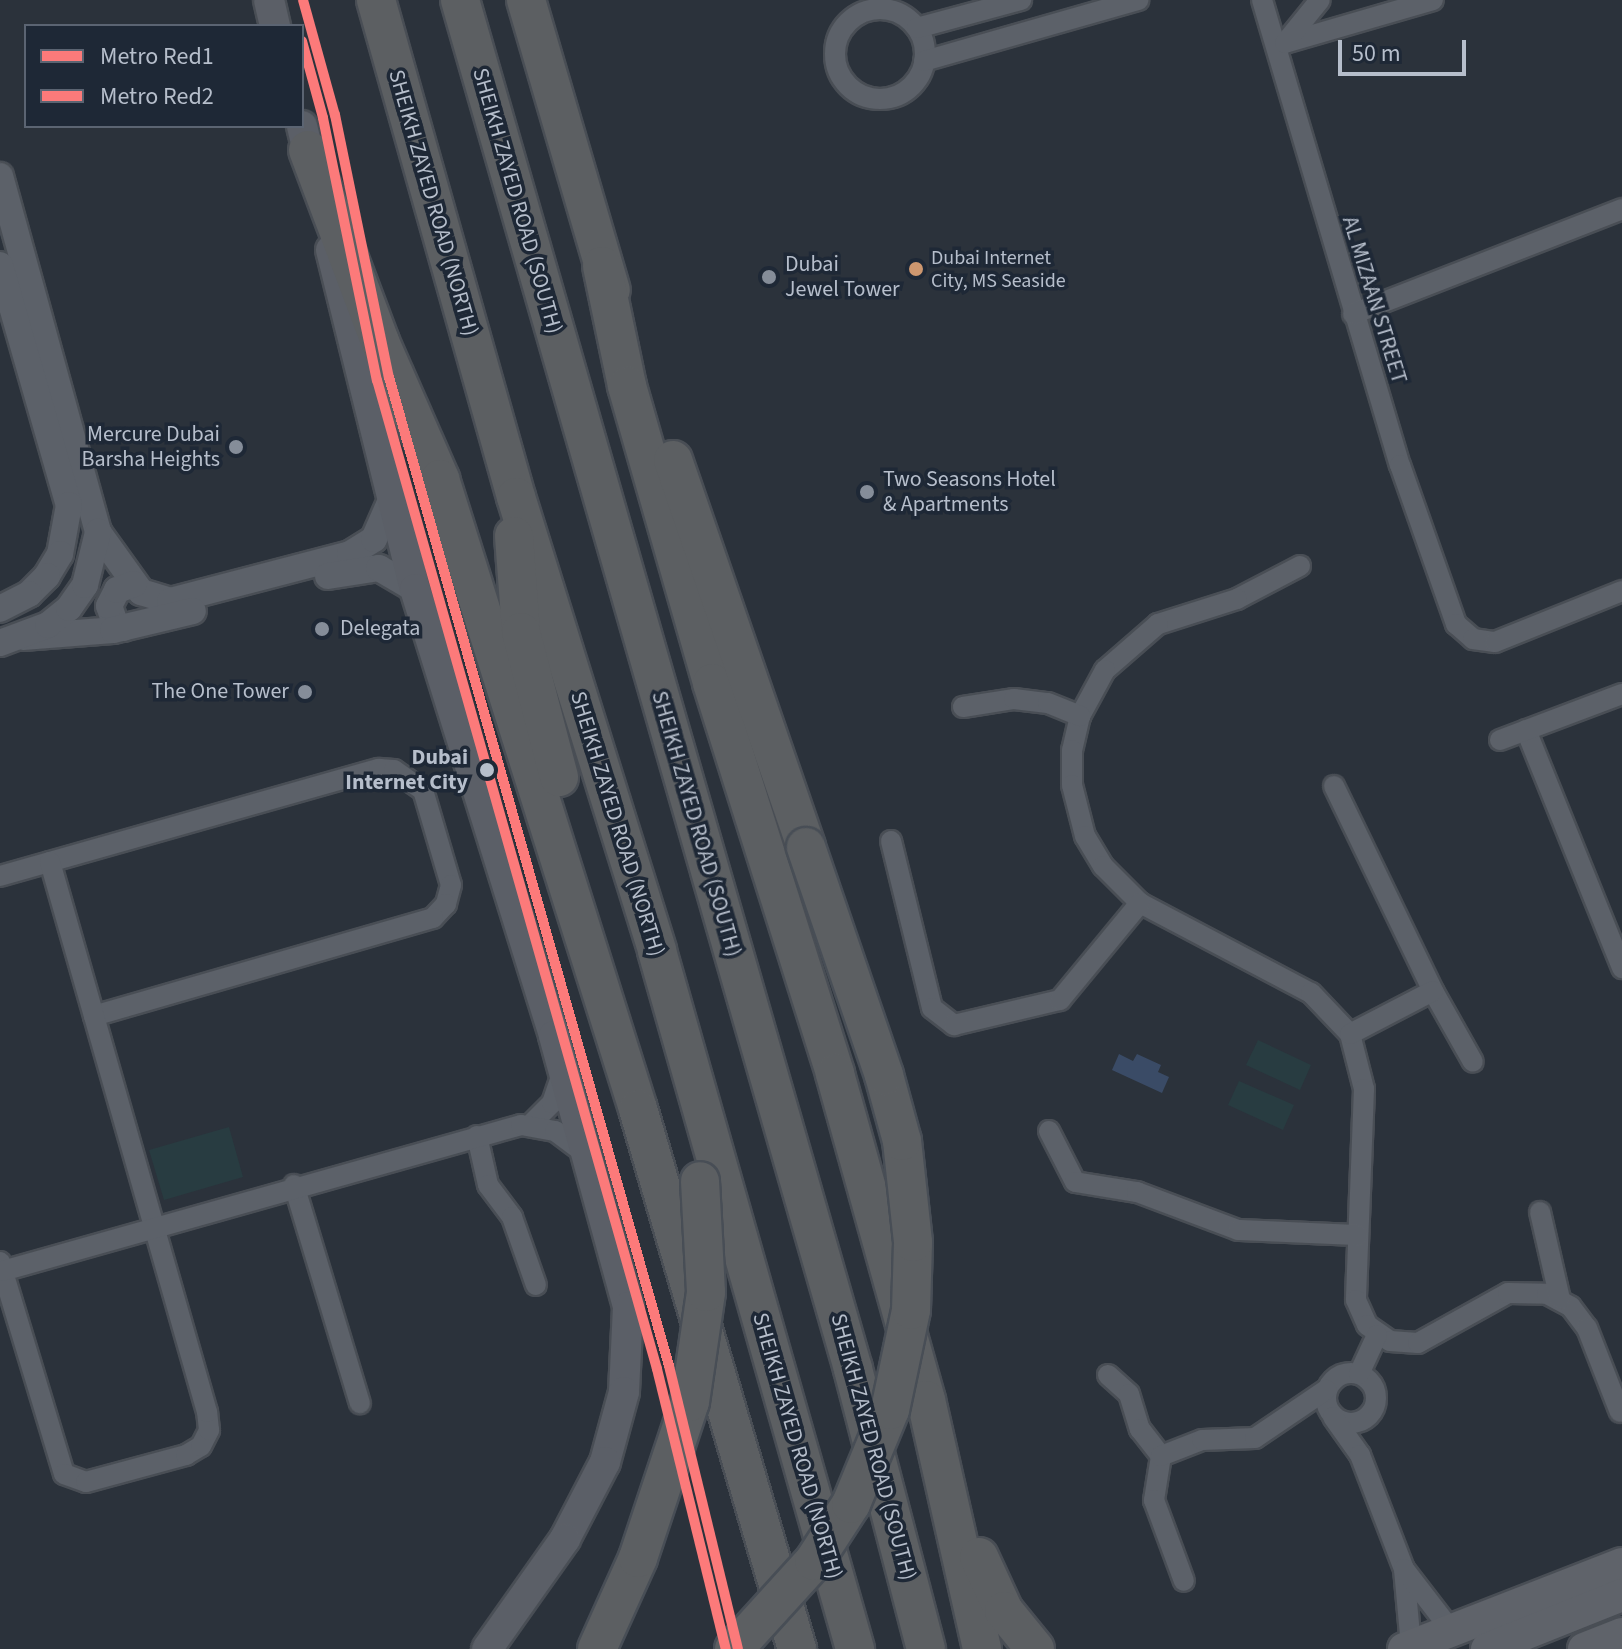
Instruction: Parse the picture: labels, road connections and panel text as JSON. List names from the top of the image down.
{
  "streets": {
    "highway": ["SHEIKH ZAYED ROAD (SOUTH)", "SHEIKH ZAYED ROAD (NORTH)"],
    "street": ["AL MIZAAN STREET"]
  },
  "places": [
    "Dubai Internet City, MS Seaside",
    "Dubai Jewel Tower",
    "Mercure Dubai Barsha Heights",
    "Two Seasons Hotel & Apartments",
    "Delegata",
    "The One Tower",
    "Dubai Internet City"
  ],
  "lines": ["metro line Red1", "metro line Red2"],
  "legend": ["Metro Red1", "Metro Red2"],
  "scale_bar": "50 m"
}
